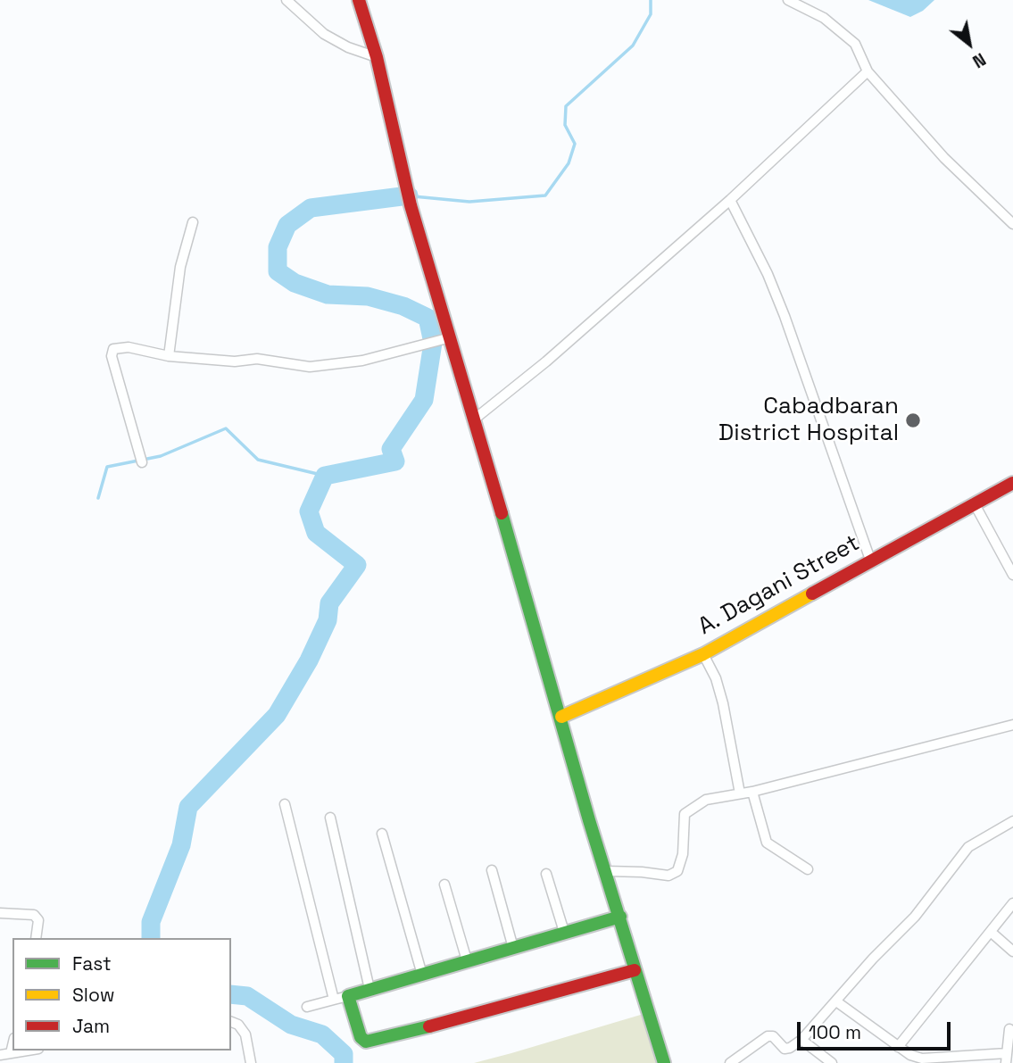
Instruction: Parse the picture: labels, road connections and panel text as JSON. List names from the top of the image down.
{
  "streets": {
    "street": ["A. Dagani Street"]
  },
  "places": ["Cabadbaran District Hospital"],
  "legend": ["Fast", "Slow", "Jam"],
  "scale_bar": "100 m",
  "north": "bottom right"
}
